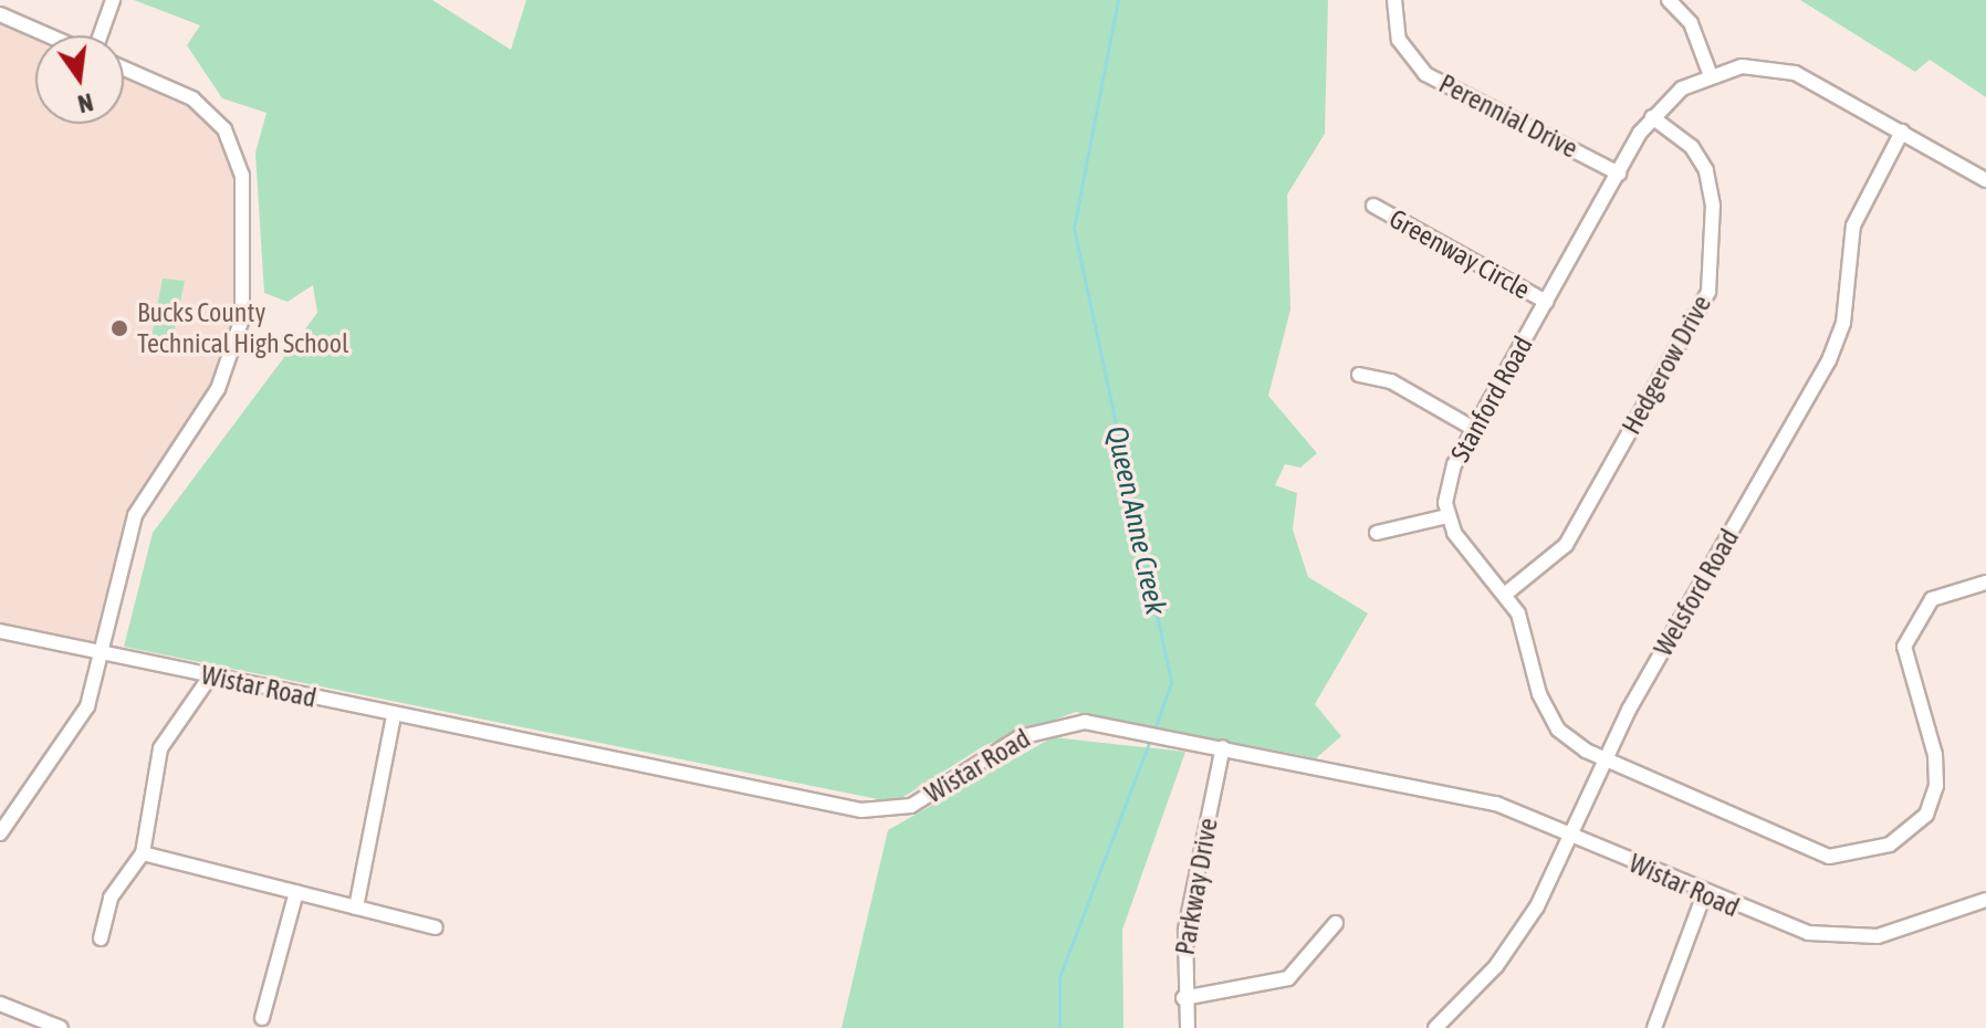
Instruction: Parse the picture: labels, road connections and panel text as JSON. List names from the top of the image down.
{
  "streets": {
    "street": [
      "Perennial Drive",
      "Greenway Circle",
      "Hedgerow Drive",
      "Stanford Road",
      "Welsford Road",
      "Wistar Road",
      "Parkway Drive"
    ]
  },
  "crossings": [
    ["Perennial Drive", "Stanford Road"],
    ["Greenway Circle", "Stanford Road"],
    ["Hedgerow Drive", "Stanford Road"],
    ["Stanford Road", "Welsford Road"],
    ["Welsford Road", "Wistar Road"],
    ["Wistar Road", "Parkway Drive"]
  ],
  "water": ["Queen Anne Creek"],
  "places": ["Bucks County Technical High School"],
  "north": "bottom"
}
